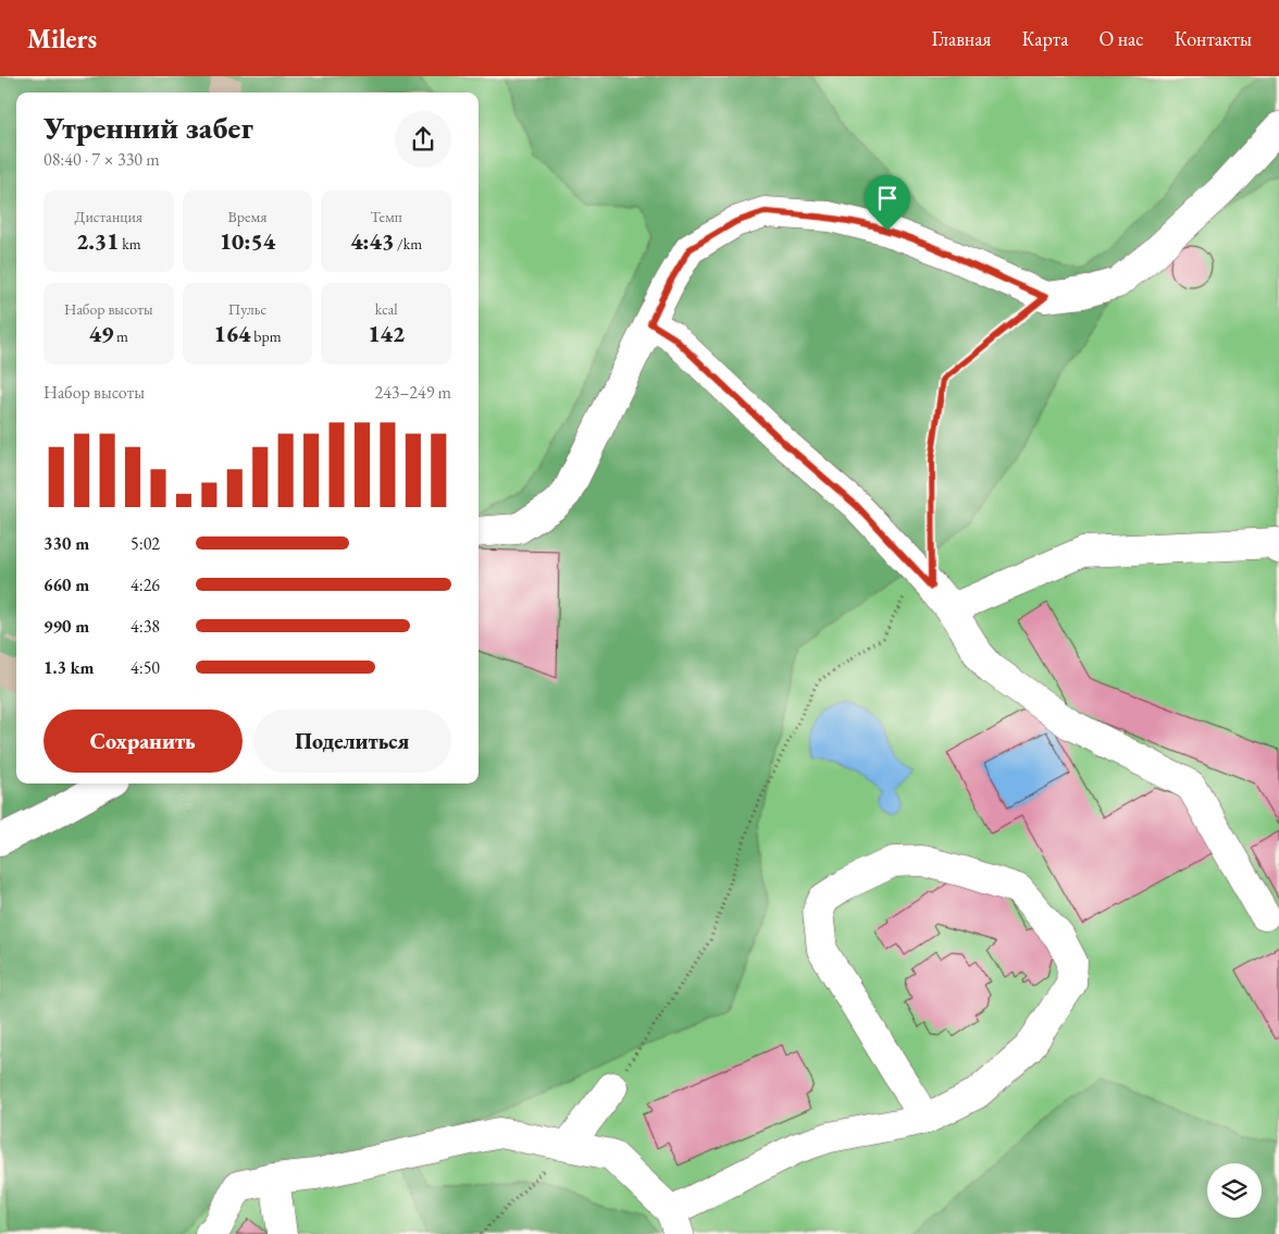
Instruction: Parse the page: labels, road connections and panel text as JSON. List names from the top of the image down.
{
  "page": {
    "header": "Milers",
    "nav": [
      "Главная",
      "Карта",
      "О нас",
      "Контакты"
    ],
    "heading": ["Утренний забег", "08:40 · 7 × 330 m"],
    "stats": [
      ["Дистанция", "2.31 km"],
      ["Время", "10:54"],
      ["Темп", "4:43 /km"],
      ["Набор высоты", "49 m"],
      ["Пульс", "164 bpm"],
      ["kcal", "142"]
    ],
    "chart": ["Набор высоты", "243–249 m"],
    "list": [
      {
        "name": "330 m",
        "note": "5:02"
      },
      {
        "name": "660 m",
        "note": "4:26"
      },
      {
        "name": "990 m",
        "note": "4:38"
      },
      {
        "name": "1.3 km",
        "note": "4:50"
      }
    ],
    "buttons": ["Сохранить", "Поделиться"]
  }
}
